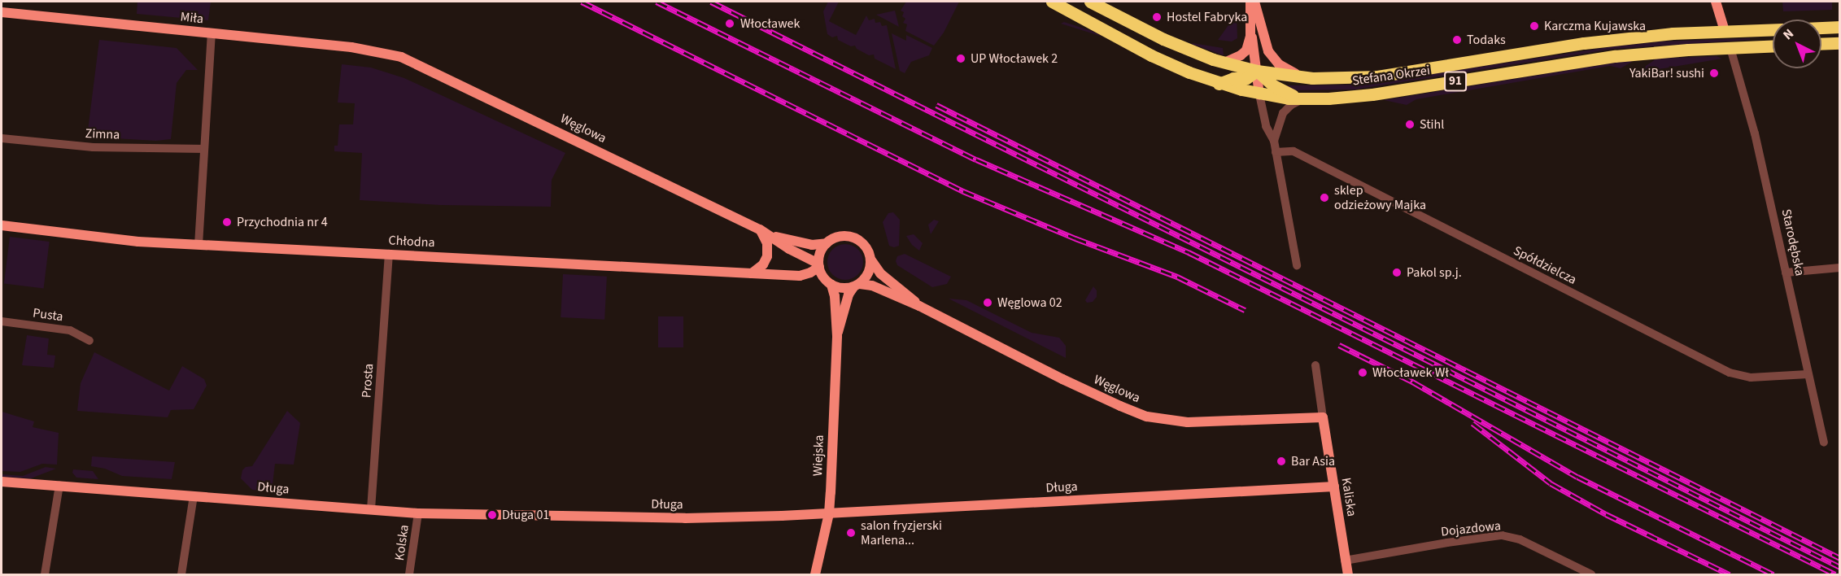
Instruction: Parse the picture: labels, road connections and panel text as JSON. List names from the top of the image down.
{
  "streets": {
    "main road": ["Stefana Okrzei", "91"],
    "street": [
      "Miła",
      "Węglowa",
      "Zimna",
      "Chłodna",
      "Starodębska",
      "Spółdzielcza",
      "Pusta",
      "Prosta",
      "Wiejska",
      "Długa",
      "Kaliska",
      "Dojazdowa",
      "Kolska"
    ]
  },
  "crossings": [
    ["Miła", "Węglowa"],
    ["Stefana Okrzei", "Starodębska"],
    ["Węglowa", "Chłodna"],
    ["Węglowa", "Wiejska"],
    ["Węglowa", "Kaliska"],
    ["Chłodna", "Prosta"],
    ["Chłodna", "Wiejska"],
    ["Starodębska", "Spółdzielcza"],
    ["Prosta", "Długa"],
    ["Wiejska", "Długa"],
    ["Długa", "Kaliska"],
    ["Długa", "Kolska"],
    ["Kaliska", "Dojazdowa"]
  ],
  "places": [
    "Hostel Fabryka",
    "Włocławek",
    "Karczma Kujawska",
    "Todaks",
    "UP Włocławek 2",
    "YakiBar! sushi",
    "Stihl",
    "sklep odzieżowy Majka",
    "Przychodnia nr 4",
    "Pakol sp.j.",
    "Węglowa 02",
    "Włocławek Wł",
    "Bar Asia",
    "Długa 01",
    "salon fryzjerski Marlena..."
  ],
  "north": "top left"
}
